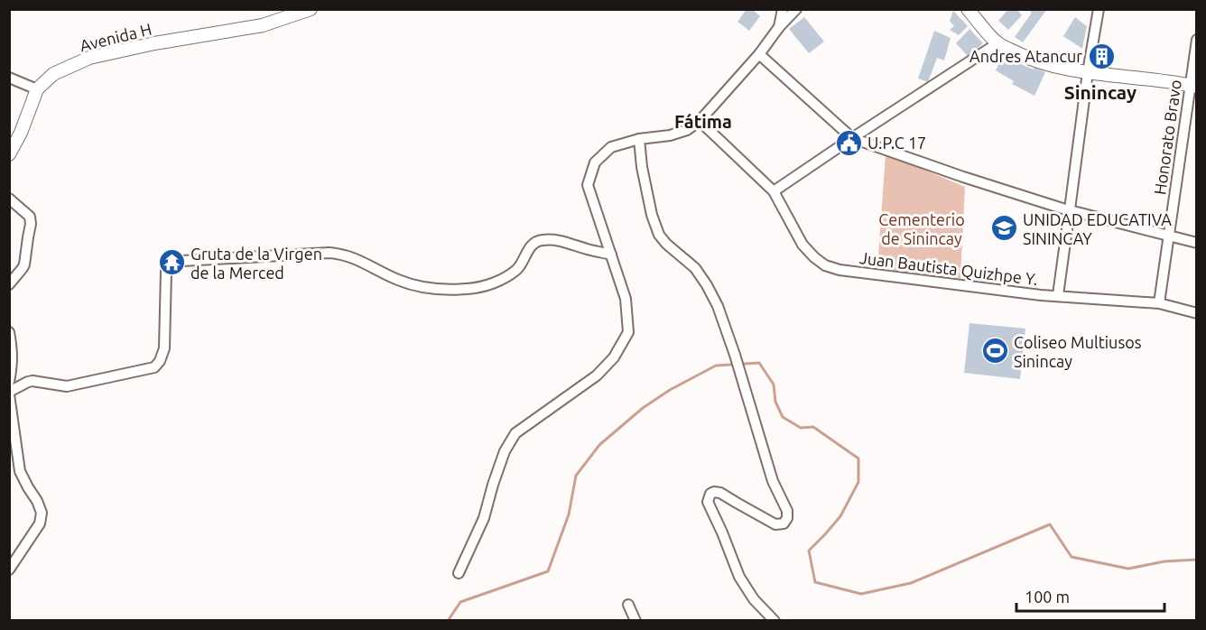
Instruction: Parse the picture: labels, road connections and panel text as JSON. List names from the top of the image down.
{
  "streets": {
    "street": ["Avenida H", "Honorato Bravo", "Juan Bautista Quizhpe Y."]
  },
  "crossings": [
    ["Honorato Bravo", "Juan Bautista Quizhpe Y."]
  ],
  "districts": ["Sinincay", "Fátima"],
  "parks": ["Cementerio de Sinincay"],
  "places": {
    "building": ["Andres Atancur"],
    "public building": ["U.P.C 17"],
    "school or university": ["UNIDAD EDUCATIVA SININCAY"],
    "temple": ["Gruta de la Virgen de la Merced"],
    "sports": ["Coliseo Multiusos Sinincay"]
  },
  "scale_bar": "100 m"
}
